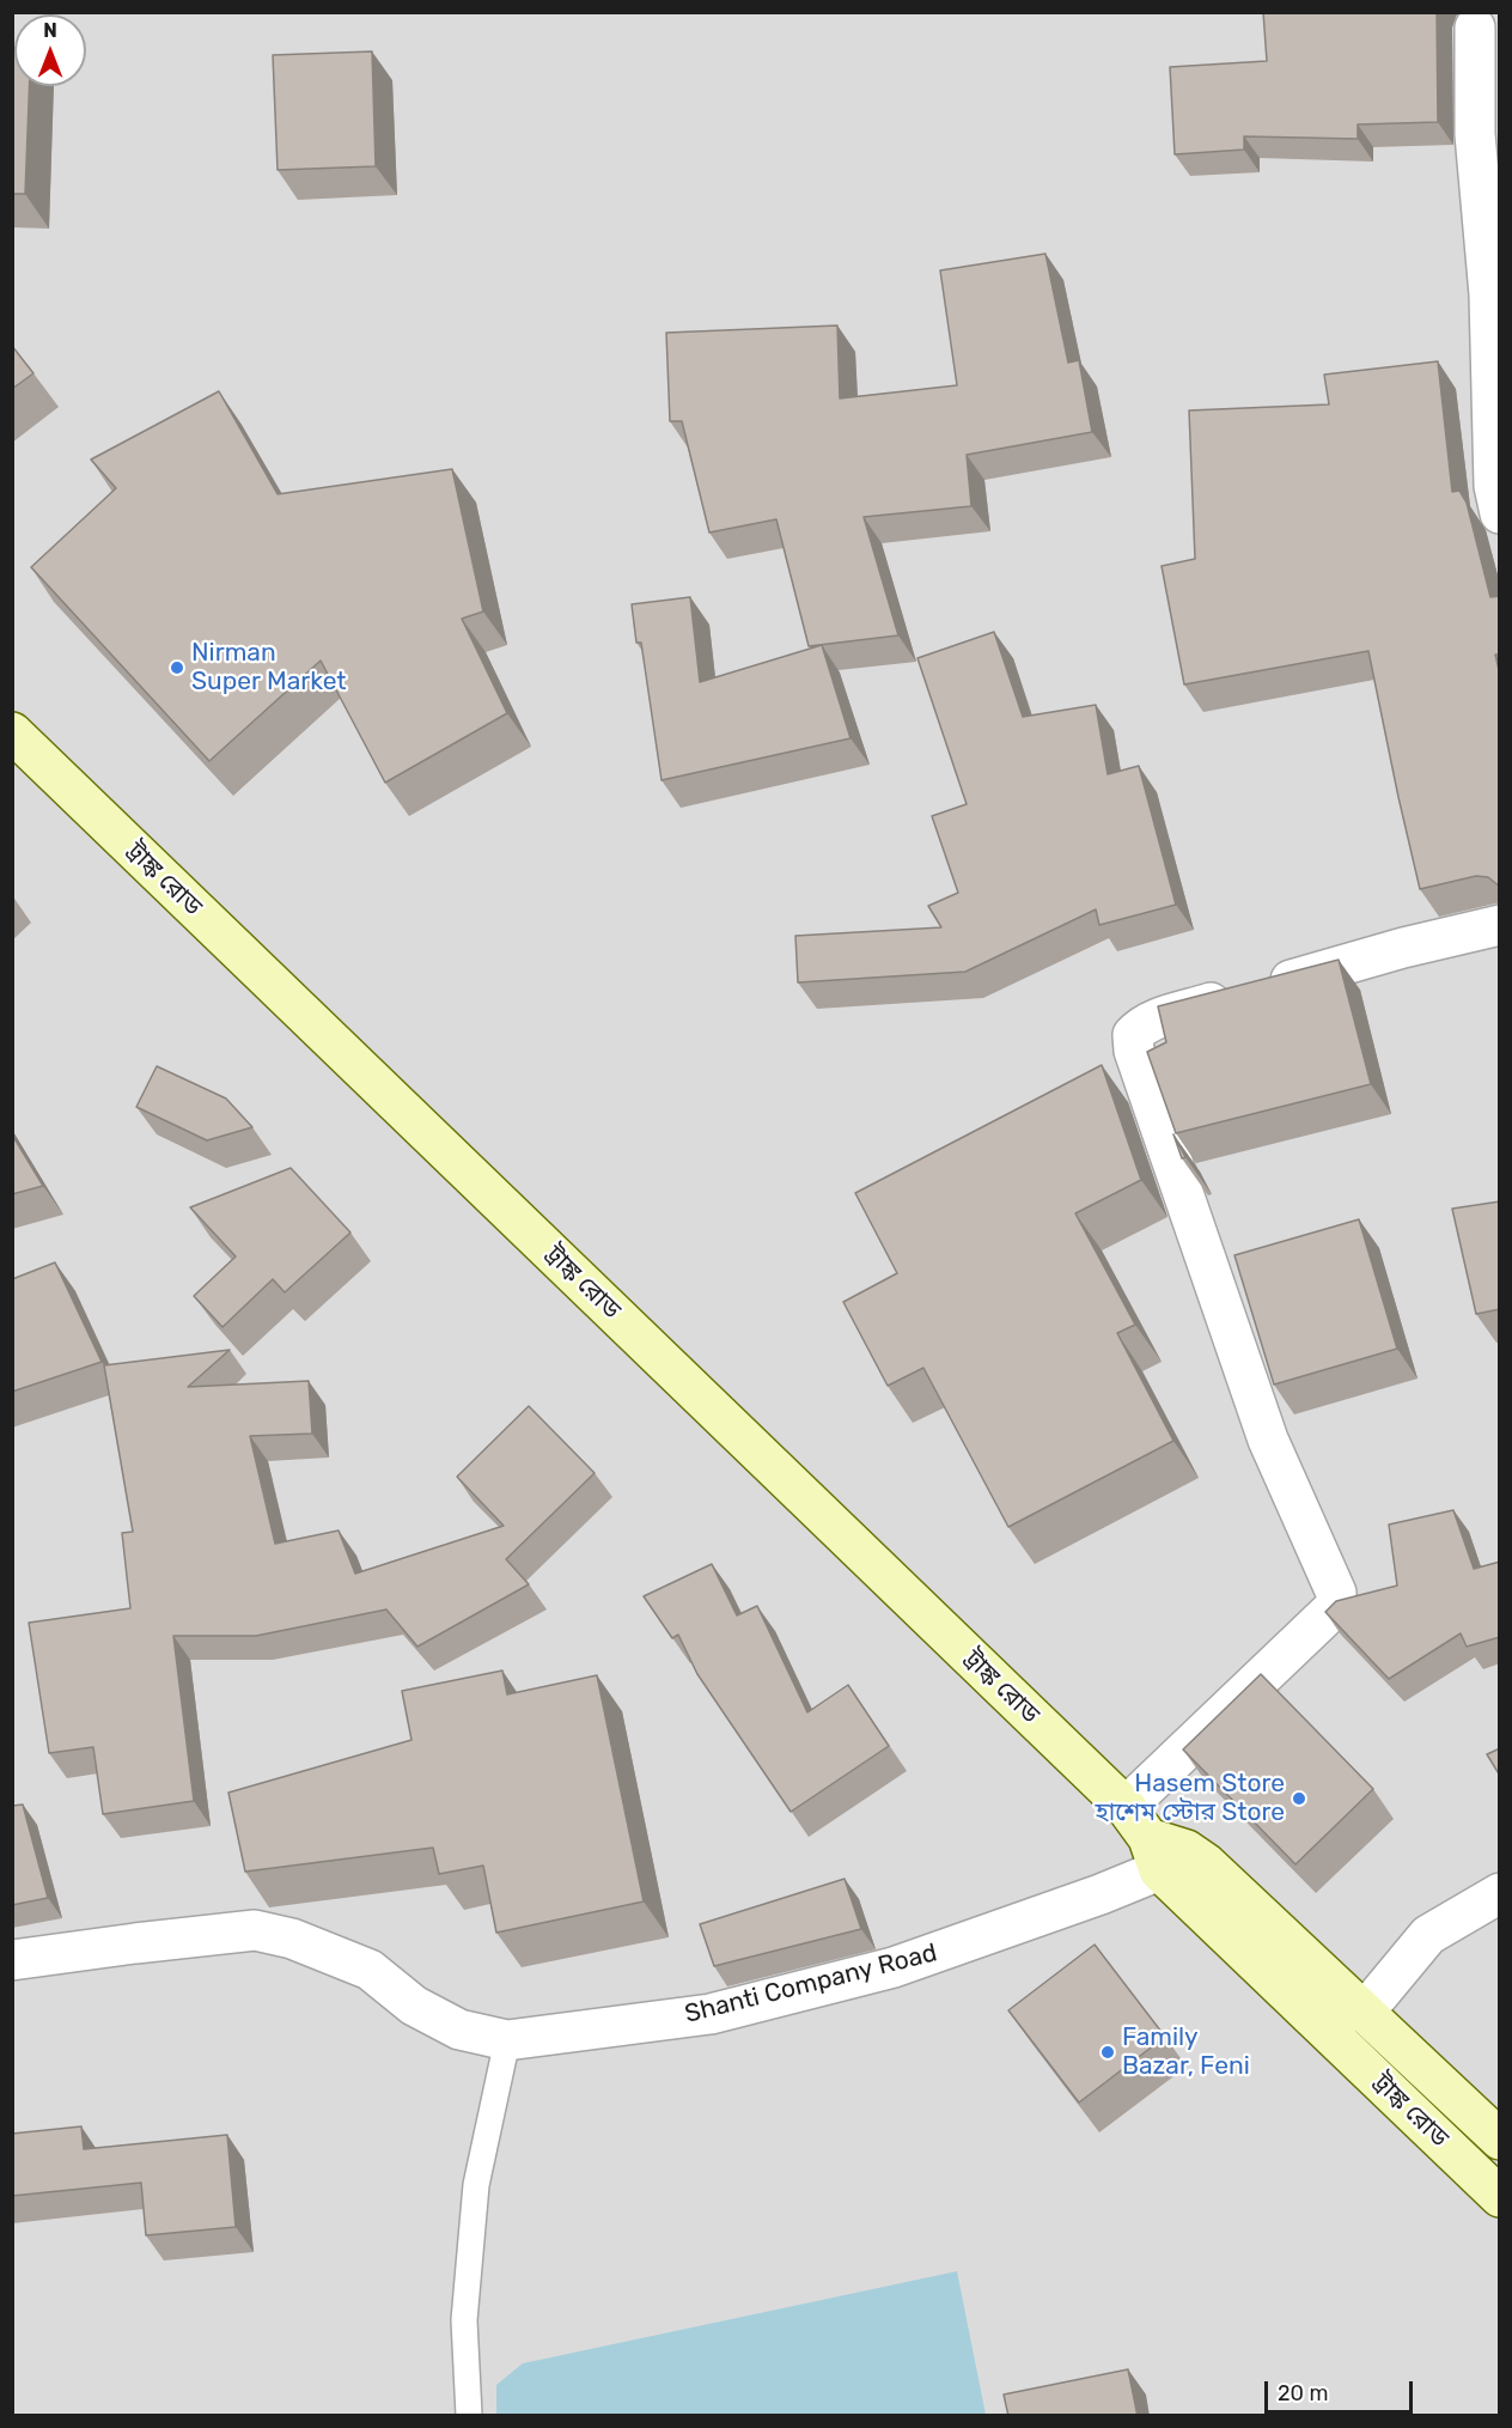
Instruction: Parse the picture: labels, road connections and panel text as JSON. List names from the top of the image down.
{
  "streets": {
    "main road": ["ট্রাঙ্ক রোড"],
    "street": ["Shanti Company Road"]
  },
  "crossings": [
    ["ট্রাঙ্ক রোড", "Shanti Company Road"]
  ],
  "places": ["Nirman Super Market", "Hasem Store হাশেম স্টোর Store", "Family Bazar, Feni"],
  "scale_bar": "20 m",
  "north": "top"
}
